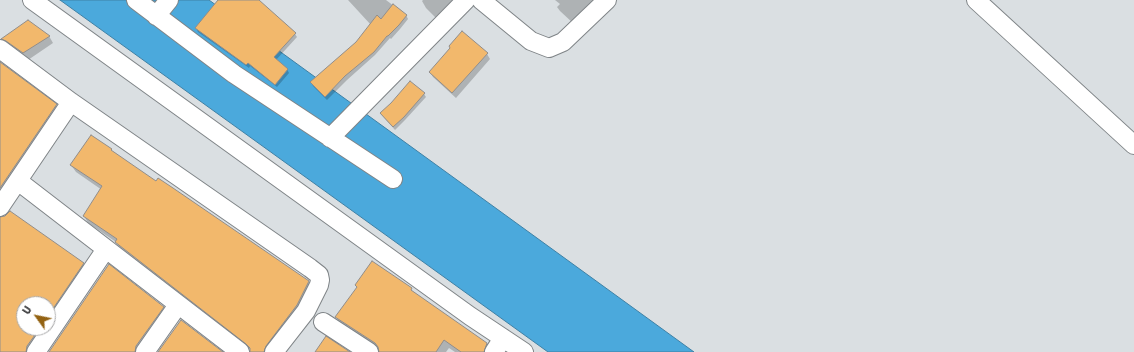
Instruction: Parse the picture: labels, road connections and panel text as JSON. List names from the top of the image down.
{
  "north": "top left"
}
